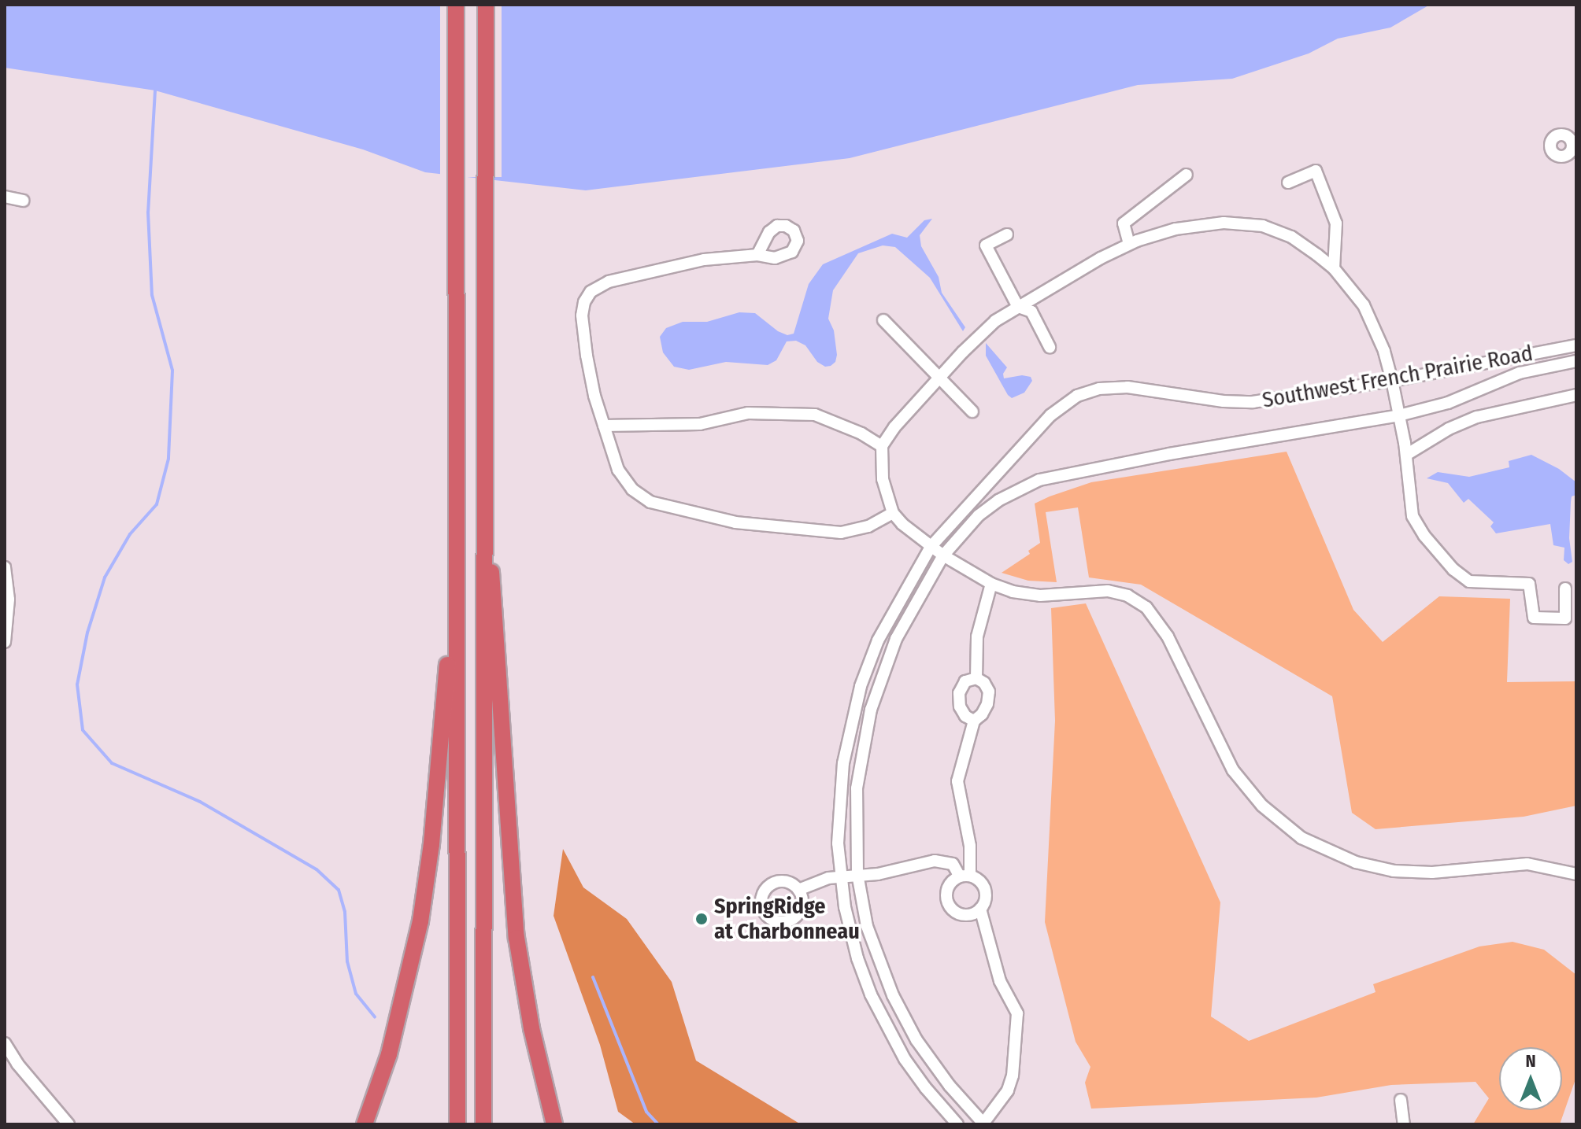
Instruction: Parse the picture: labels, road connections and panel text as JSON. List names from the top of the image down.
{
  "streets": {
    "street": ["Southwest French Prairie Road"]
  },
  "places": ["SpringRidge at Charbonneau"],
  "north": "top"
}
